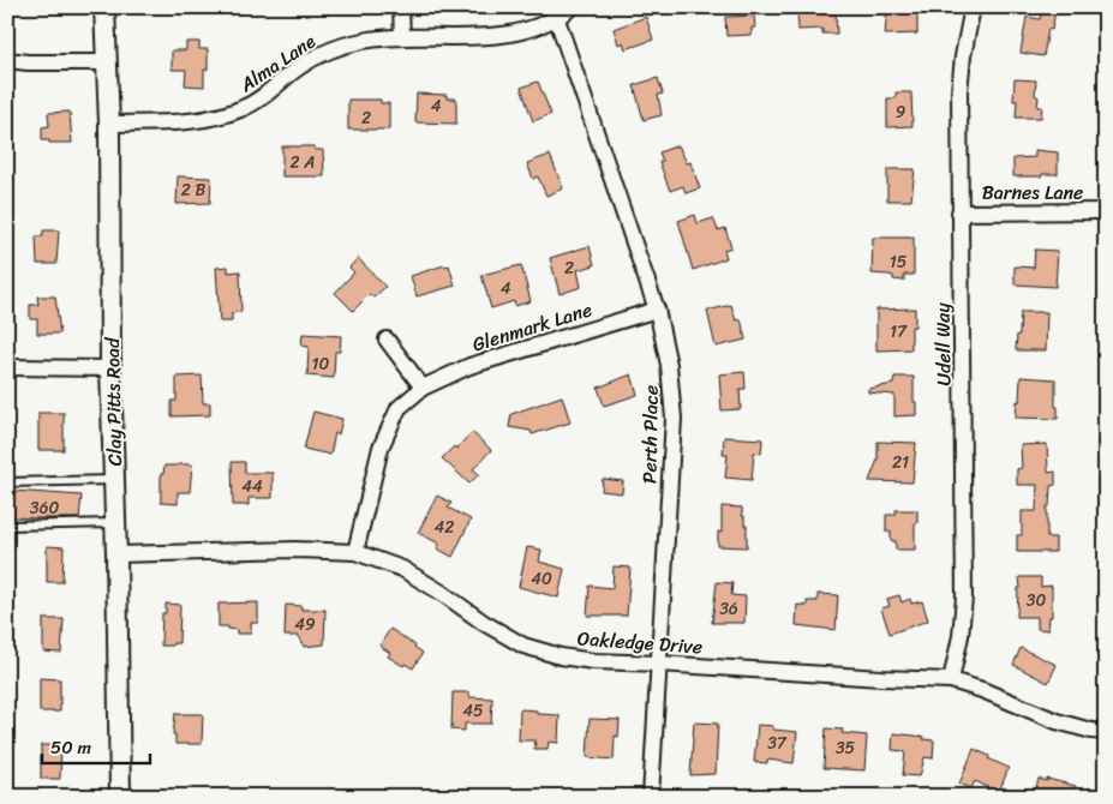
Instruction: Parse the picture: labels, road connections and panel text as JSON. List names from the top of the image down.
{
  "streets": {
    "street": [
      "Alma Lane",
      "Barnes Lane",
      "Glenmark Lane",
      "Udell Way",
      "Clay Pitts Road",
      "Perth Place",
      "Oakledge Drive"
    ]
  },
  "crossings": [
    ["Alma Lane", "Clay Pitts Road"],
    ["Alma Lane", "Perth Place"],
    ["Barnes Lane", "Udell Way"],
    ["Glenmark Lane", "Perth Place"],
    ["Glenmark Lane", "Oakledge Drive"],
    ["Udell Way", "Oakledge Drive"],
    ["Clay Pitts Road", "Oakledge Drive"],
    ["Perth Place", "Oakledge Drive"]
  ],
  "house_numbers": [
    "4",
    "9",
    "2",
    "2 A",
    "2 B",
    "15",
    "2",
    "4",
    "17",
    "10",
    "21",
    "44",
    "360",
    "42",
    "40",
    "30",
    "36",
    "49",
    "45",
    "37",
    "35"
  ],
  "scale_bar": "50 m"
}
